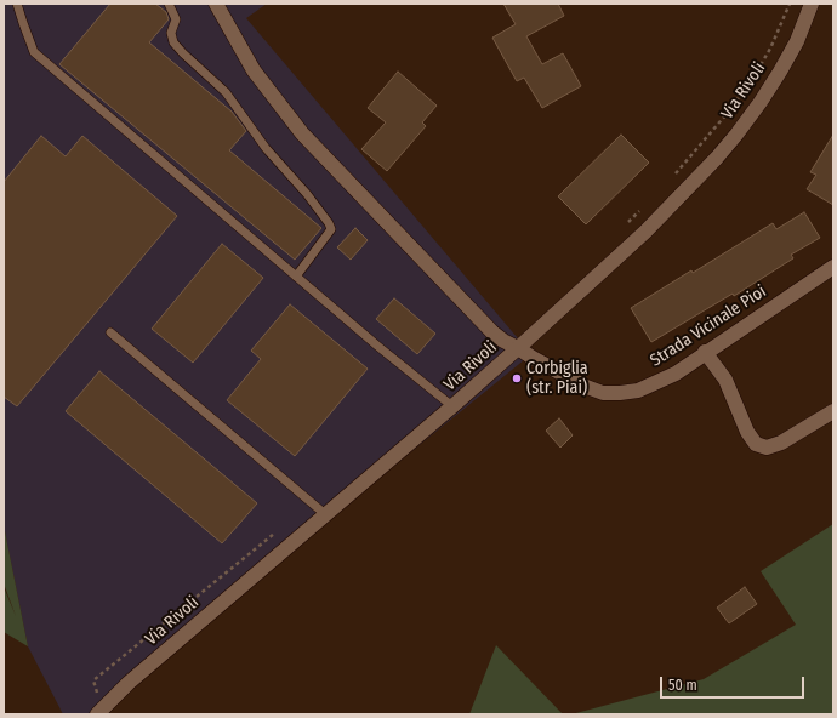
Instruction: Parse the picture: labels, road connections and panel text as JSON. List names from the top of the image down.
{
  "streets": {
    "street": ["Via Rivoli", "Strada Vicinale Pioi"]
  },
  "crossings": [
    ["Via Rivoli", "Strada Vicinale Pioi"]
  ],
  "places": ["Corbiglia (str. Piai)"],
  "scale_bar": "50 m"
}
